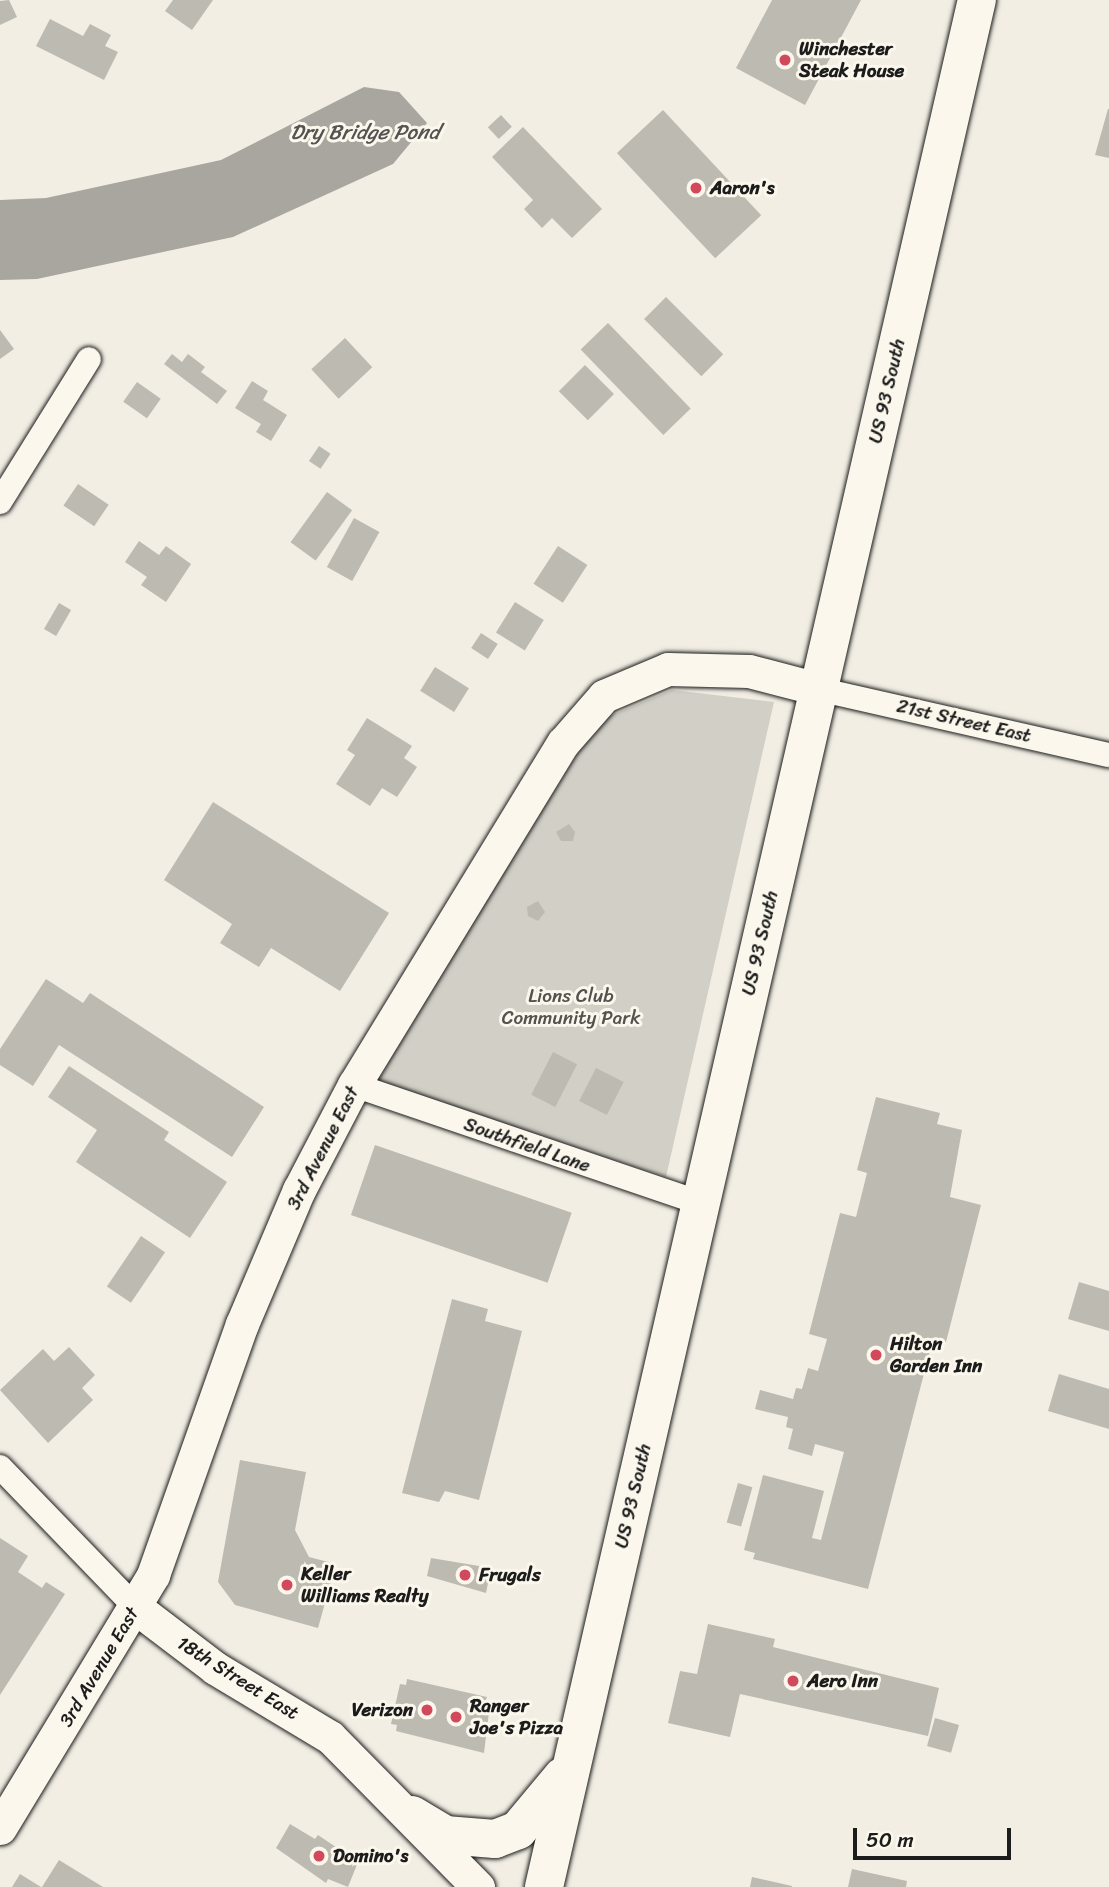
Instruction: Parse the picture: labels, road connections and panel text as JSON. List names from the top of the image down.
{
  "streets": {
    "main road": ["US 93 South"],
    "street": [
      "21st Street East",
      "Southfield Lane",
      "3rd Avenue East",
      "18th Street East"
    ]
  },
  "crossings": [
    ["US 93 South", "21st Street East"],
    ["US 93 South", "Southfield Lane"],
    ["US 93 South", "3rd Avenue East"],
    ["21st Street East", "3rd Avenue East"],
    ["Southfield Lane", "3rd Avenue East"],
    ["3rd Avenue East", "18th Street East"]
  ],
  "water": ["Dry Bridge Pond"],
  "parks": ["Lions Club Community Park"],
  "places": [
    "Winchester Steak House",
    "Aaron's",
    "Hilton Garden Inn",
    "Frugals",
    "Keller Williams Realty",
    "Aero Inn",
    "Verizon",
    "Ranger Joe's Pizza",
    "Domino's"
  ],
  "scale_bar": "50 m"
}
